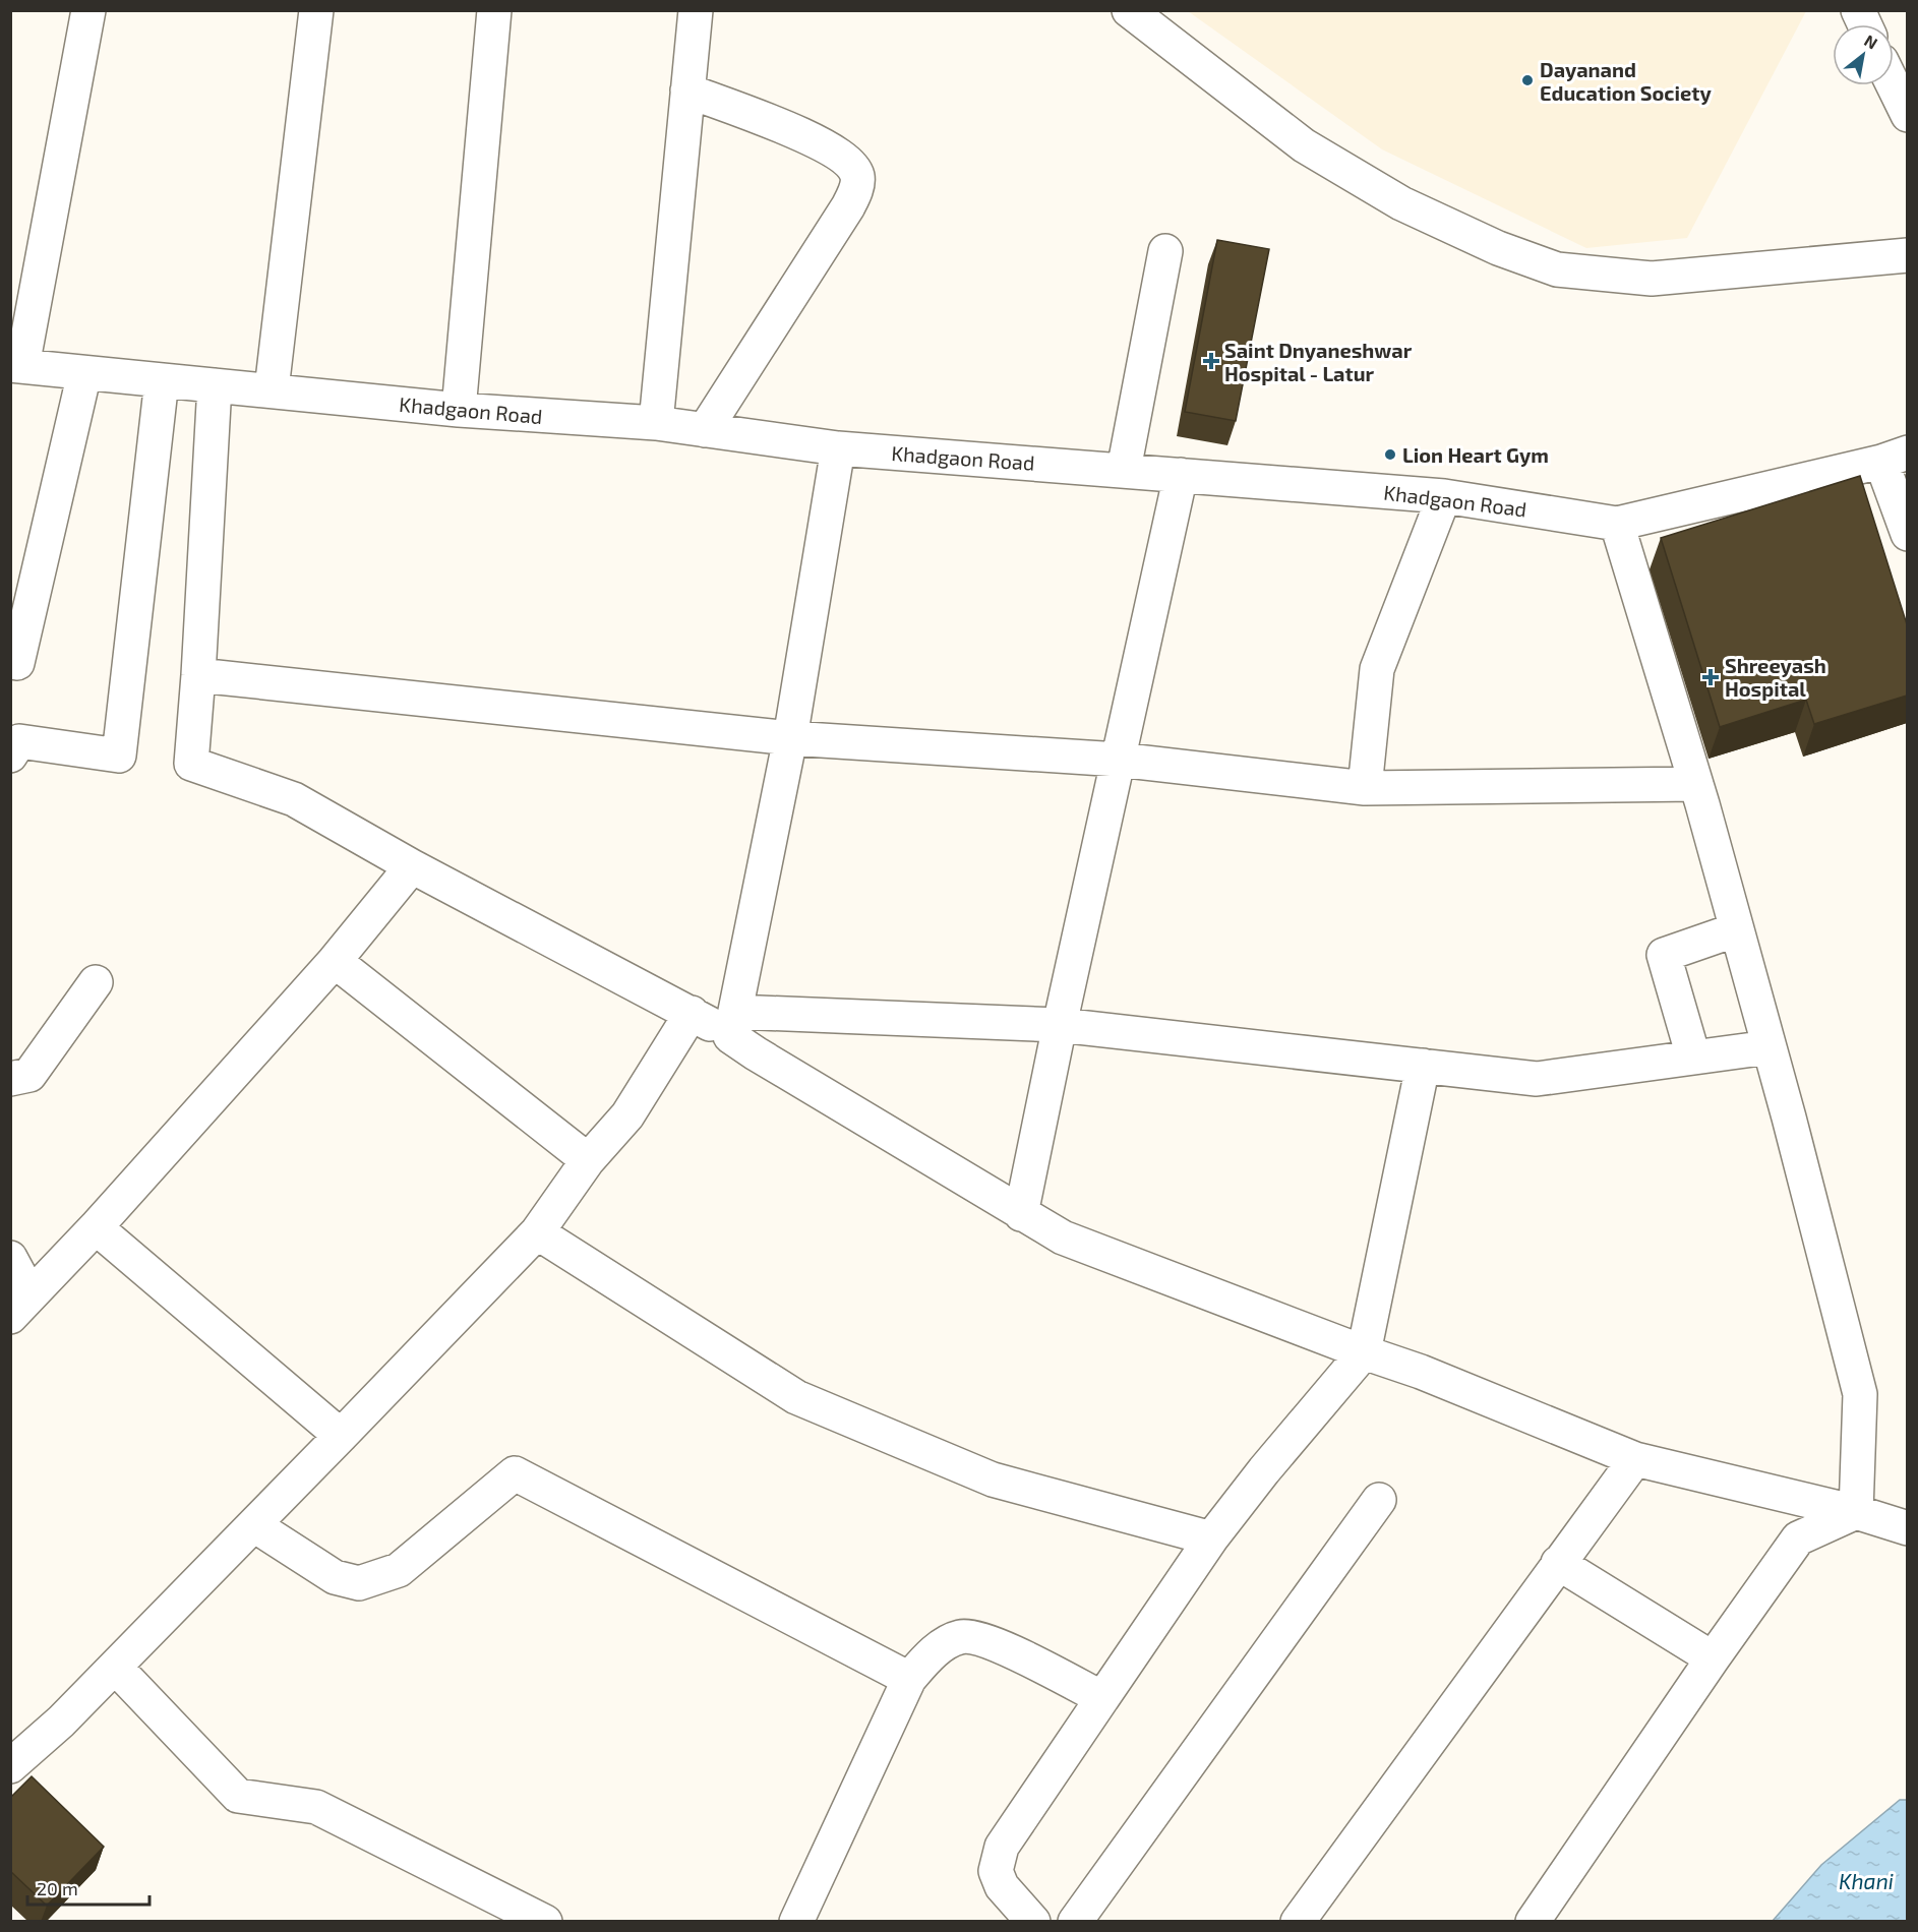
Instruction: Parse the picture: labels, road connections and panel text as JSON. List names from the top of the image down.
{
  "streets": {
    "street": ["Khadgaon Road"]
  },
  "water": ["Khani"],
  "places": {
    "other": ["Dayanand Education Society", "Lion Heart Gym"],
    "health": ["Saint Dnyaneshwar Hospital - Latur", "Shreeyash Hospital"]
  },
  "scale_bar": "20 m",
  "north": "top right"
}
